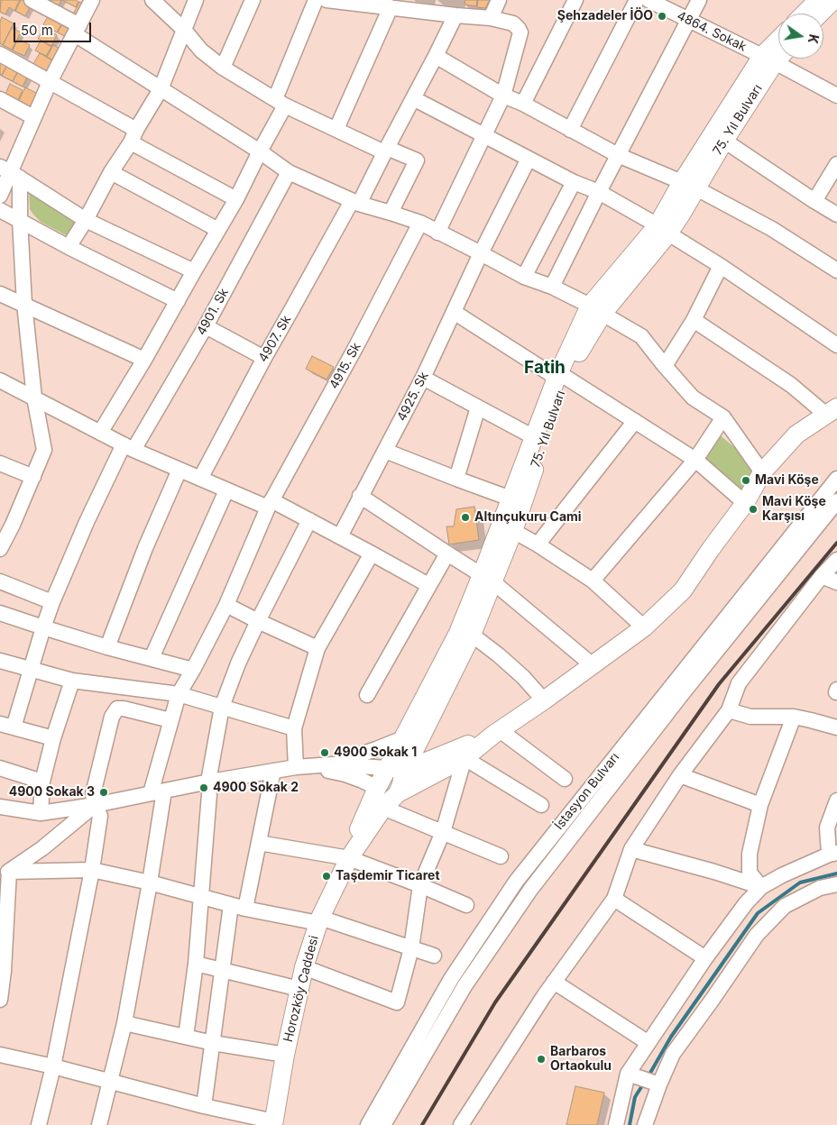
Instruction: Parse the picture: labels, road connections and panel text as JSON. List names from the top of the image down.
{
  "streets": {
    "main road": ["75. Yıl Bulvarı", "Horozköy Caddesi"],
    "street": [
      "4864. Sokak",
      "4901. Sk",
      "4907. Sk",
      "4915. Sk",
      "4925. Sk",
      "İstasyon Bulvarı"
    ]
  },
  "crossings": [
    ["4864. Sokak", "75. Yıl Bulvarı"]
  ],
  "districts": ["Fatih"],
  "places": [
    "Şehzadeler İÖO",
    "Mavi Köşe",
    "Mavi Köşe Karşısı",
    "Altınçukuru Cami",
    "4900 Sokak 1",
    "4900 Sokak 2",
    "4900 Sokak 3",
    "Taşdemir Ticaret",
    "Barbaros Ortaokulu"
  ],
  "scale_bar": "50 m",
  "north": "right"
}
